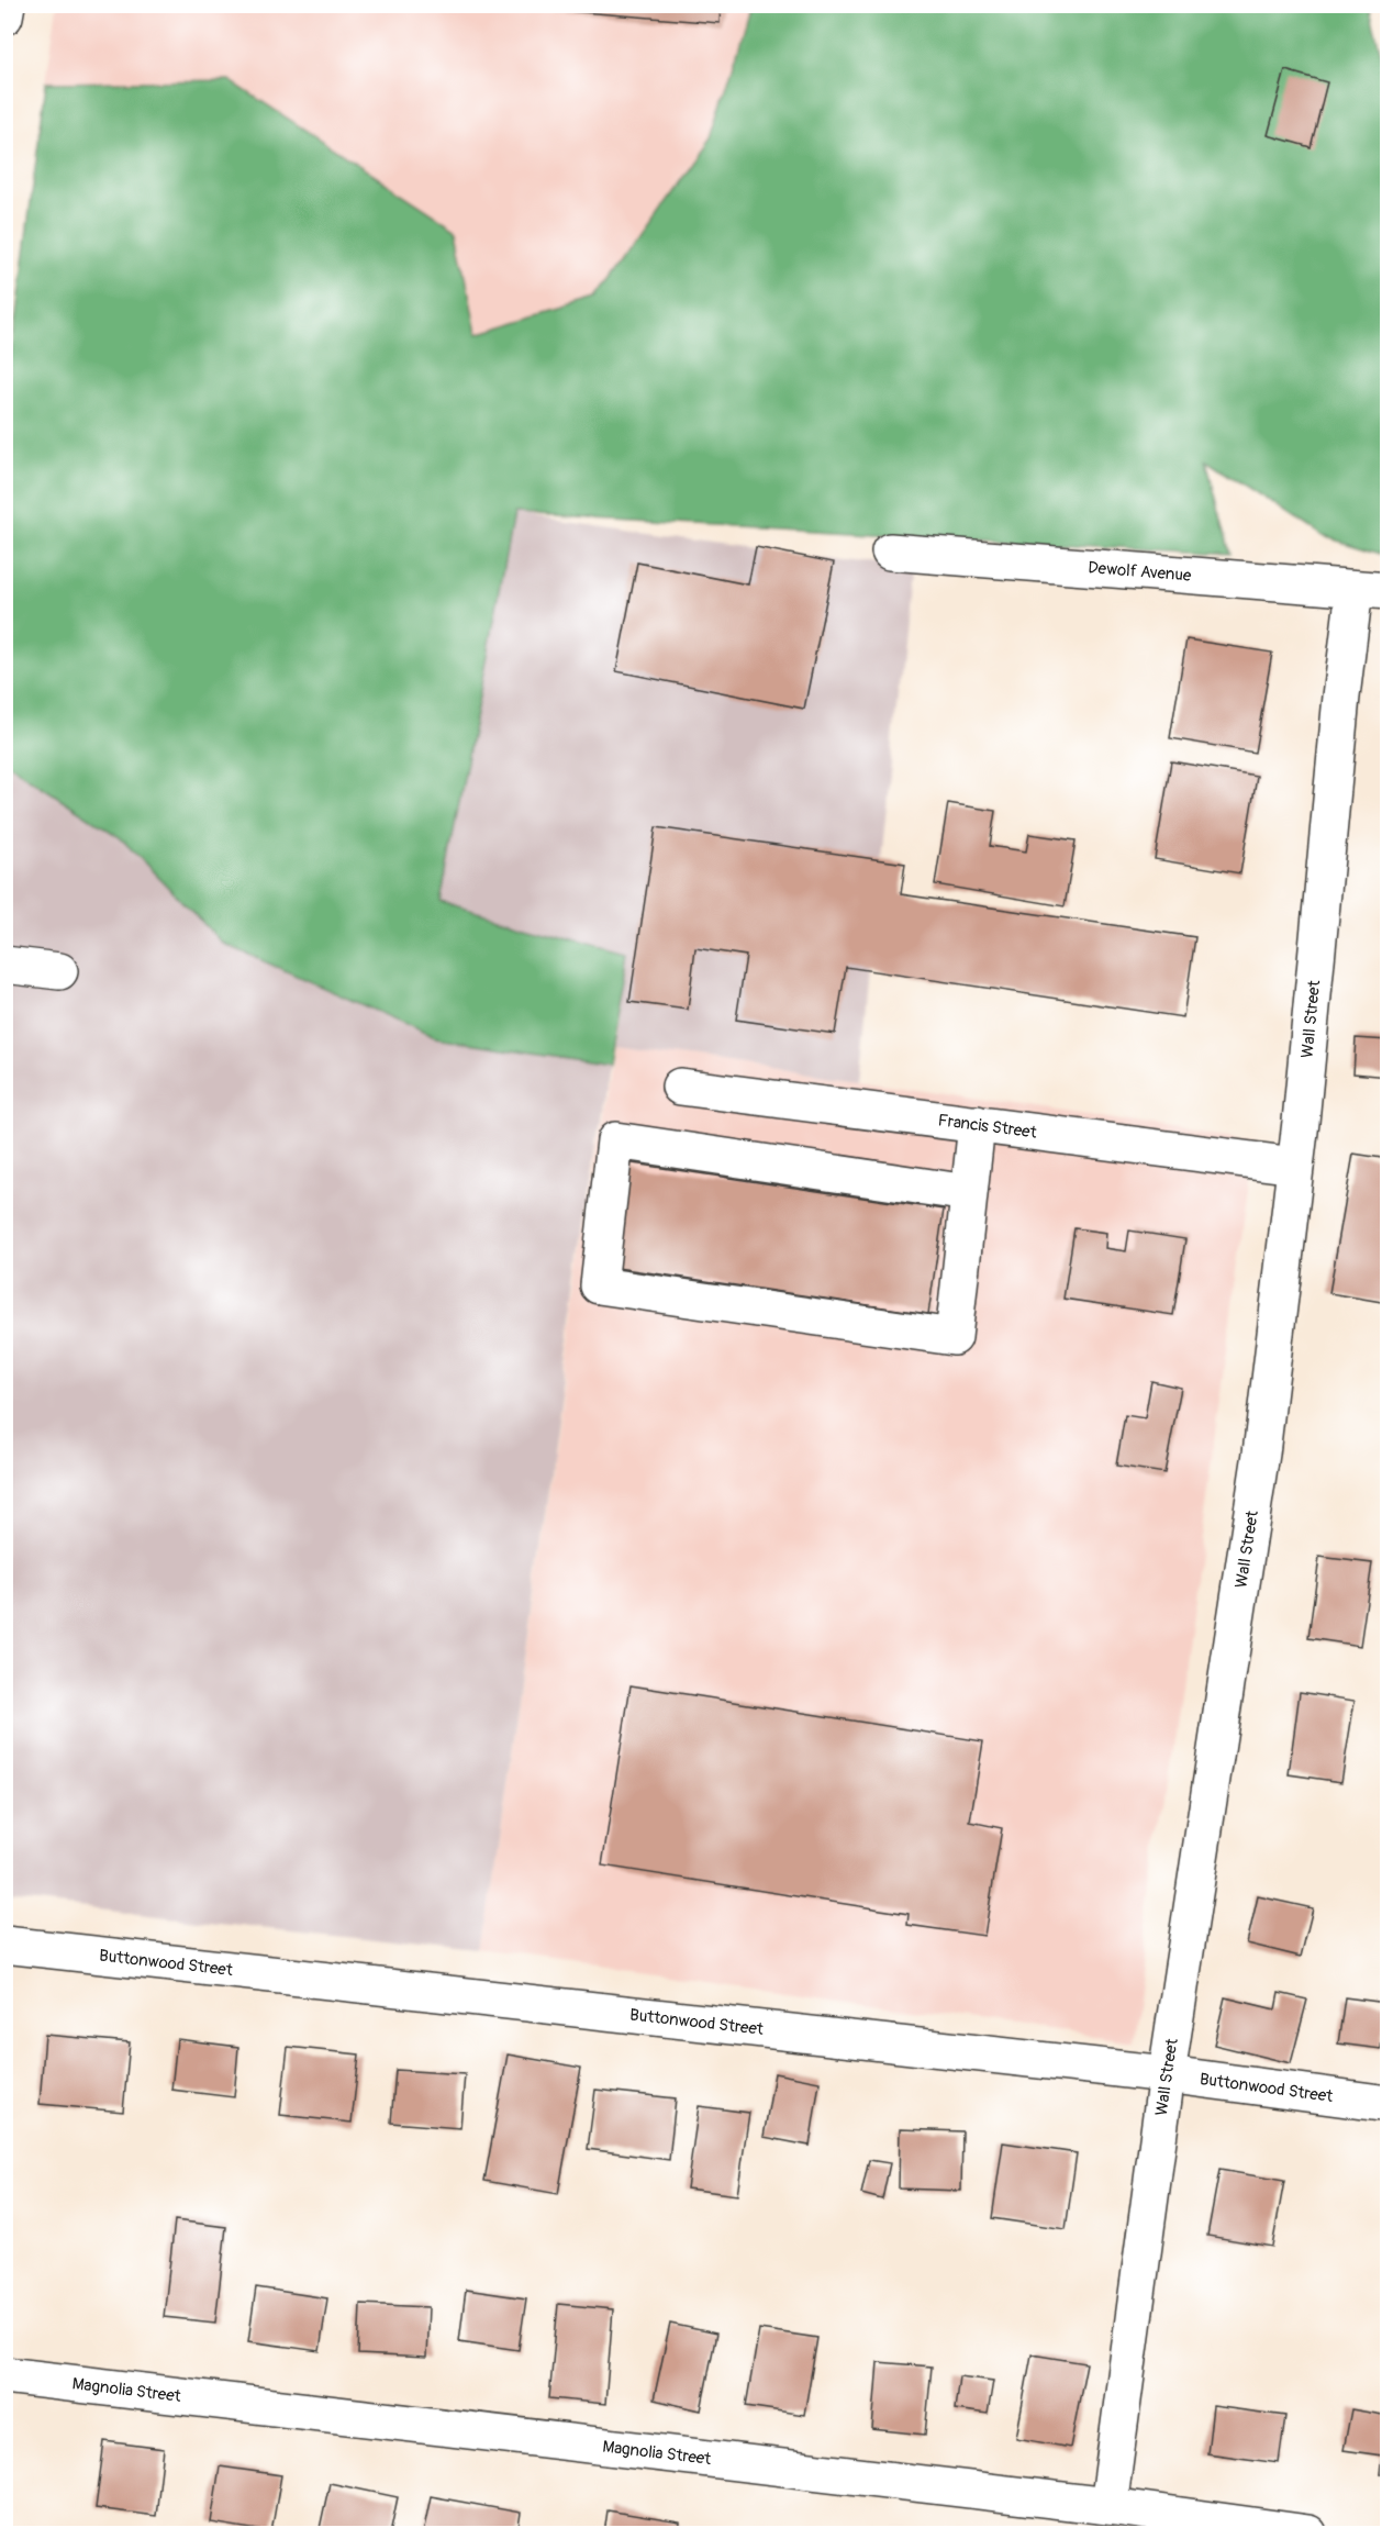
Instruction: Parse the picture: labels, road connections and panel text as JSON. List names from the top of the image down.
{
  "streets": {
    "street": [
      "Dewolf Avenue",
      "Wall Street",
      "Francis Street",
      "Buttonwood Street",
      "Magnolia Street"
    ]
  },
  "crossings": [
    ["Dewolf Avenue", "Wall Street"],
    ["Wall Street", "Francis Street"],
    ["Wall Street", "Buttonwood Street"],
    ["Wall Street", "Magnolia Street"]
  ]
}
